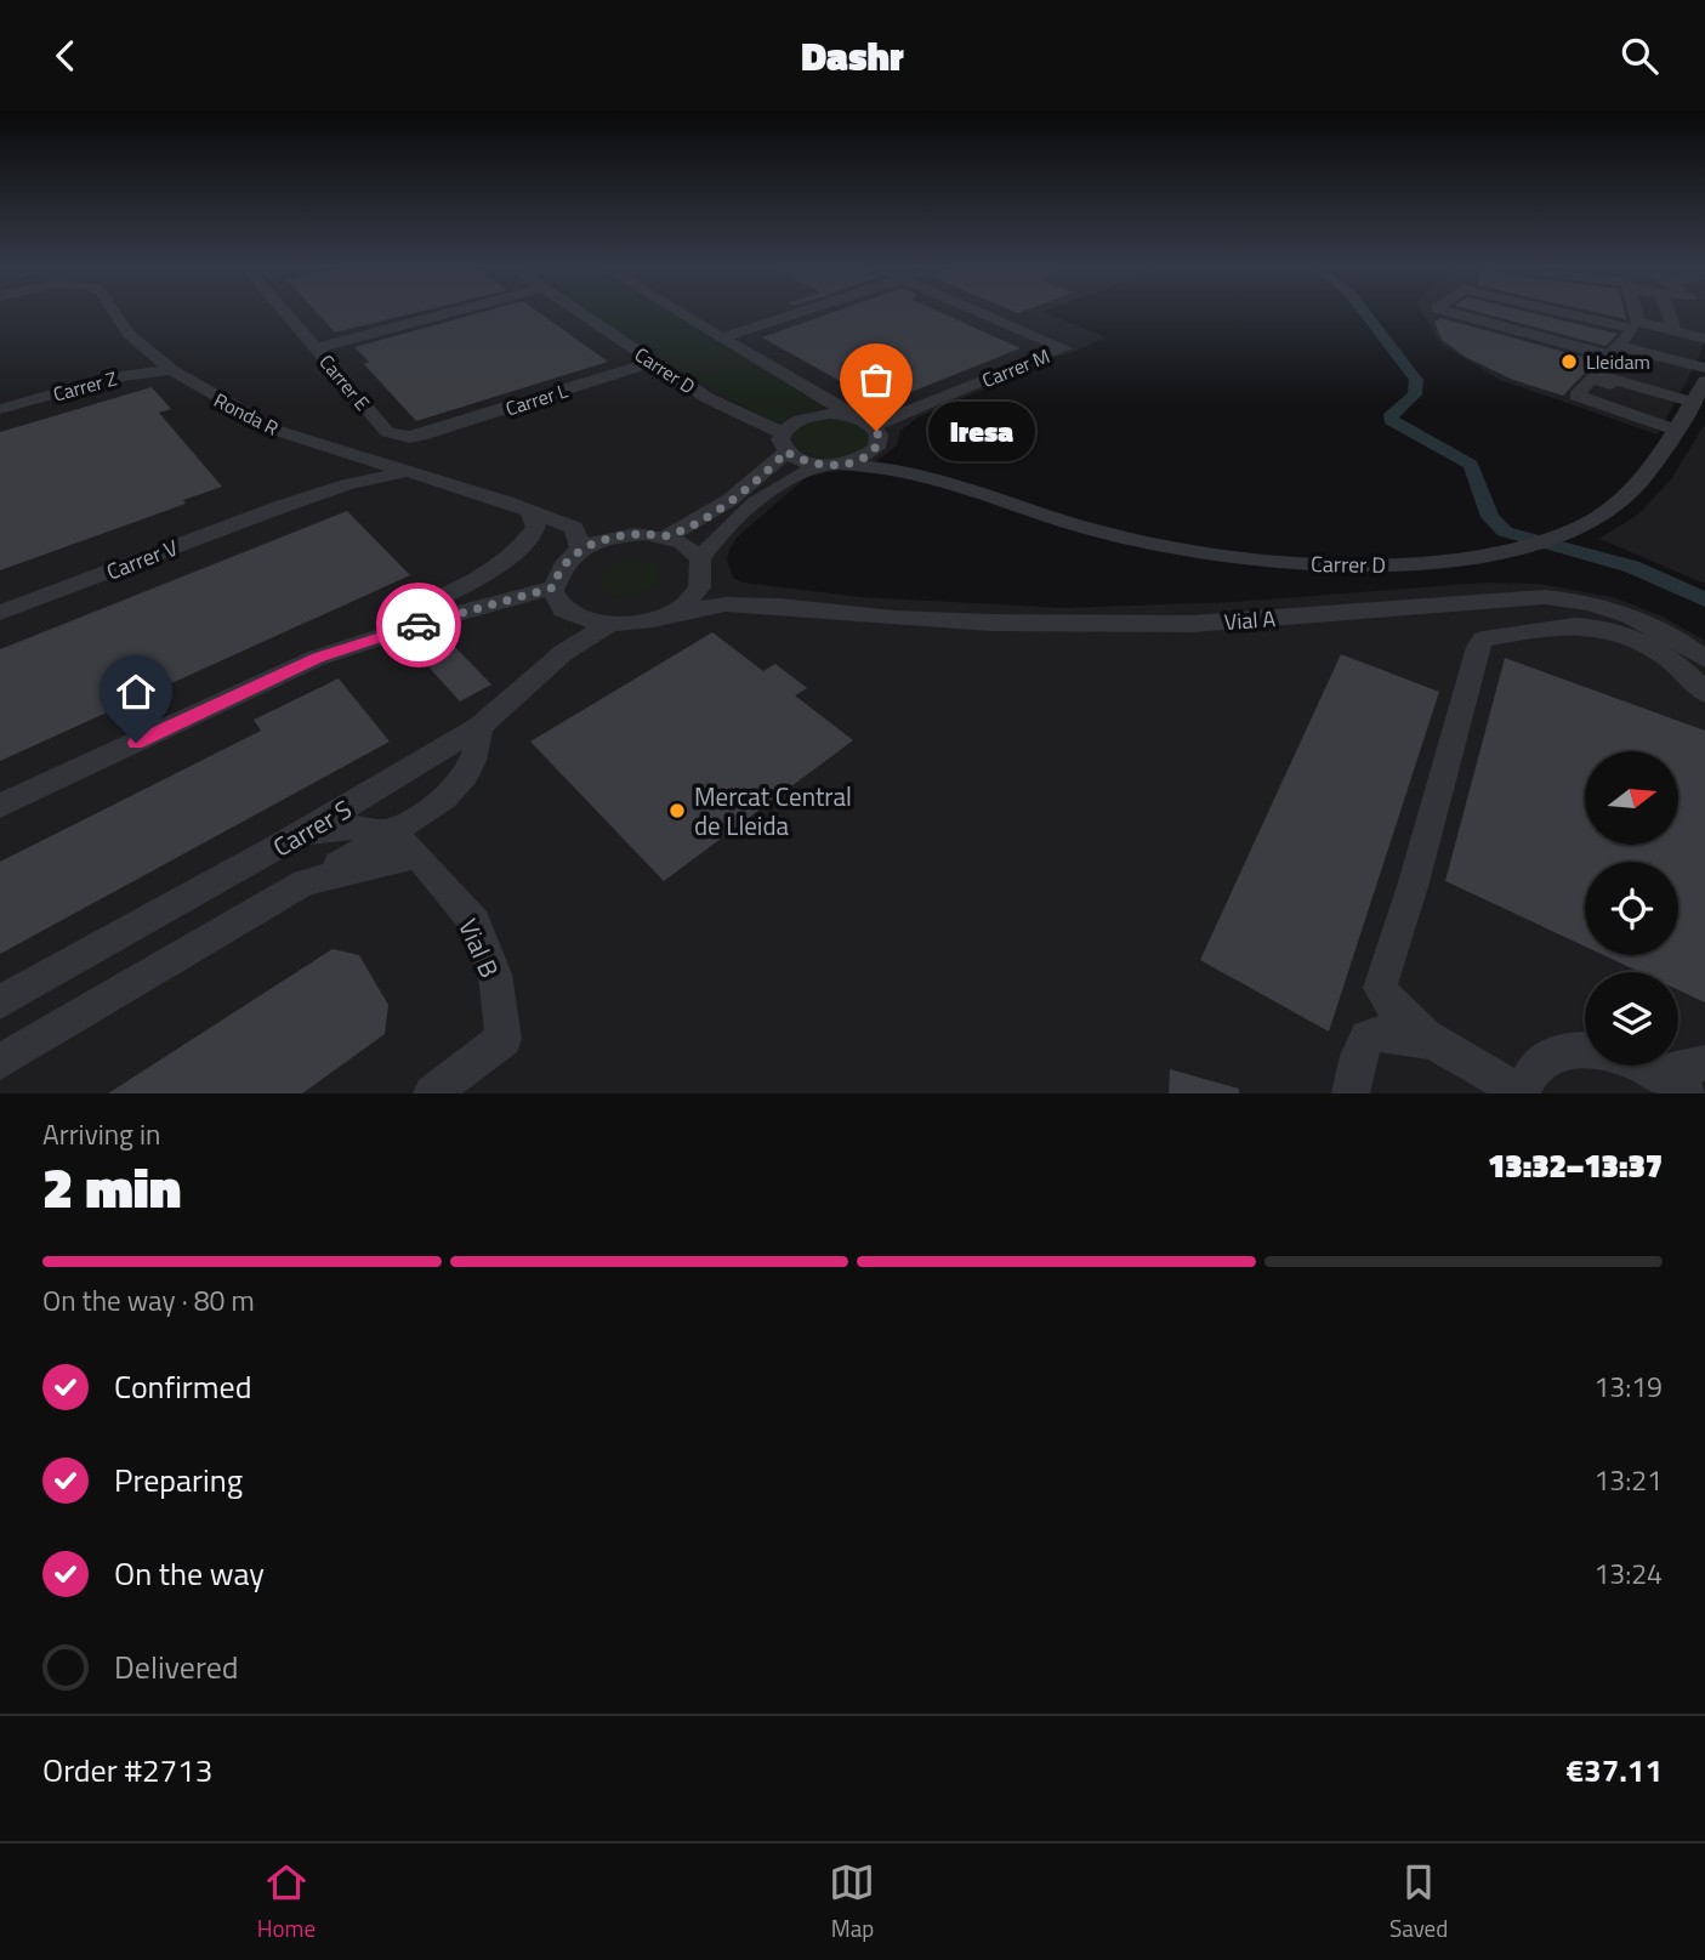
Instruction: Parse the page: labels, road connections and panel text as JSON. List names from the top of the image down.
{
  "streets": {
    "street": [
      "Carrer M",
      "Carrer D",
      "Carrer E",
      "Carrer Z",
      "Carrer L",
      "Ronda R",
      "Carrer V",
      "Vial A",
      "Carrer S",
      "Vial B"
    ]
  },
  "crossings": [
    ["Carrer M", "Carrer D"],
    ["Carrer D", "Carrer L"],
    ["Carrer E", "Carrer L"],
    ["Carrer Z", "Ronda R"],
    ["Ronda R", "Carrer V"],
    ["Vial A", "Carrer S"]
  ],
  "places": ["Lleidam", "Iresa", "Mercat Central de Lleida"],
  "north": "right",
  "page": {
    "header": "Dashr",
    "bubble": "Iresa",
    "heading": ["2 min", "Arriving in", "13:32–13:37"],
    "panel": ["Order #2713", "€37.11"],
    "bar": "On the way · 80 m",
    "list": [
      ["Confirmed", "13:19"],
      ["Preparing", "13:21"],
      ["On the way", "13:24"],
      "Delivered"
    ],
    "tabs": ["Home", "Map", "Saved"]
  }
}
